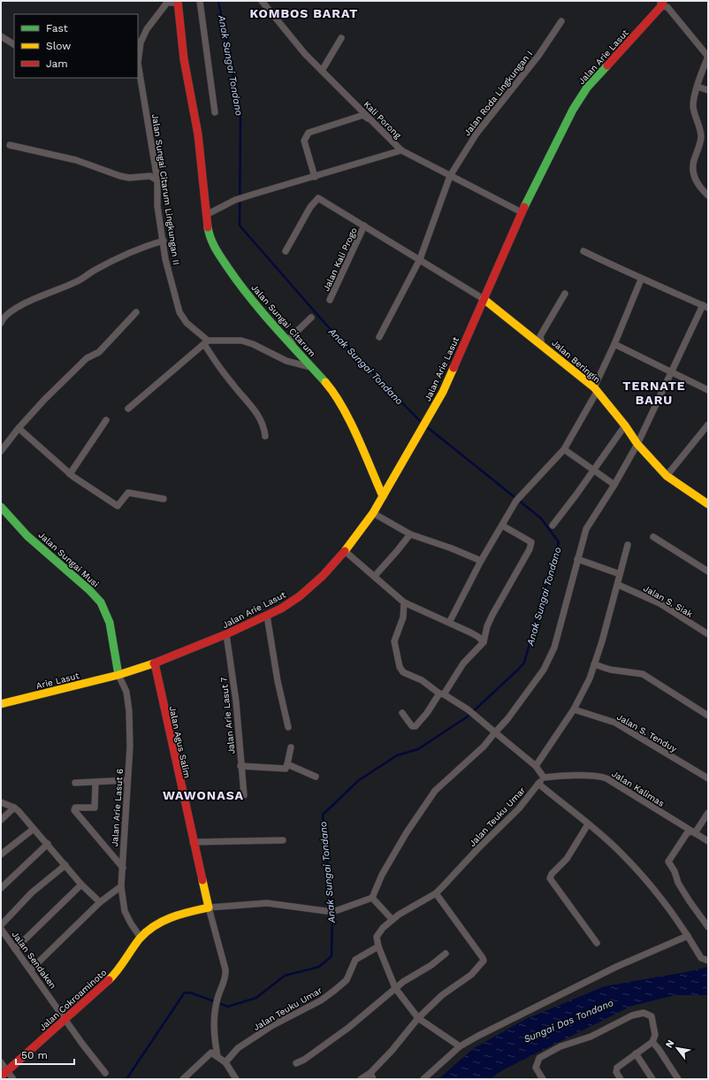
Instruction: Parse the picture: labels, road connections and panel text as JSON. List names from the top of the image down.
{
  "streets": {
    "street": [
      "Jalan Arie Lasut",
      "Jalan Roda Lingkungan I",
      "Kali Porong",
      "Jalan Sungai Citarum Lingkungan II",
      "Jalan Kali Progo",
      "Jalan Sungai Citarum",
      "Jalan Beringin",
      "Jalan Sungai Musi",
      "Jalan S. Siak",
      "Arie Lasut",
      "Jalan Arie Lasut 7",
      "Jalan S. Tenduy",
      "Jalan Agus Salim",
      "Jalan Kalimas",
      "Jalan Arie Lasut 6",
      "Jalan Teuku Umar",
      "Jalan Sendaken",
      "Jalan Cokroaminoto"
    ]
  },
  "crossings": [
    ["Jalan Arie Lasut", "Kali Porong"],
    ["Jalan Arie Lasut", "Jalan Sungai Citarum"],
    ["Jalan Arie Lasut", "Jalan Beringin"],
    ["Jalan Arie Lasut", "Jalan Sungai Musi"],
    ["Jalan Arie Lasut", "Arie Lasut"],
    ["Jalan Arie Lasut", "Jalan Arie Lasut 7"],
    ["Jalan Arie Lasut", "Jalan Agus Salim"],
    ["Jalan Arie Lasut", "Jalan Arie Lasut 6"],
    ["Jalan Roda Lingkungan I", "Kali Porong"],
    ["Jalan Sungai Citarum Lingkungan II", "Jalan Sungai Citarum"],
    ["Jalan Sungai Musi", "Arie Lasut"],
    ["Jalan Sungai Musi", "Jalan Arie Lasut 6"],
    ["Arie Lasut", "Jalan Arie Lasut 6"],
    ["Jalan Agus Salim", "Jalan Cokroaminoto"],
    ["Jalan Kalimas", "Jalan Teuku Umar"],
    ["Jalan Arie Lasut 6", "Jalan Cokroaminoto"],
    ["Jalan Sendaken", "Jalan Cokroaminoto"]
  ],
  "districts": ["KOMBOS BARAT", "TERNATE BARU", "WAWONASA"],
  "water": ["Anak Sungai Tondano", "Sungai Das Tondano"],
  "legend": ["Fast", "Slow", "Jam"],
  "scale_bar": "50 m",
  "north": "top left"
}
